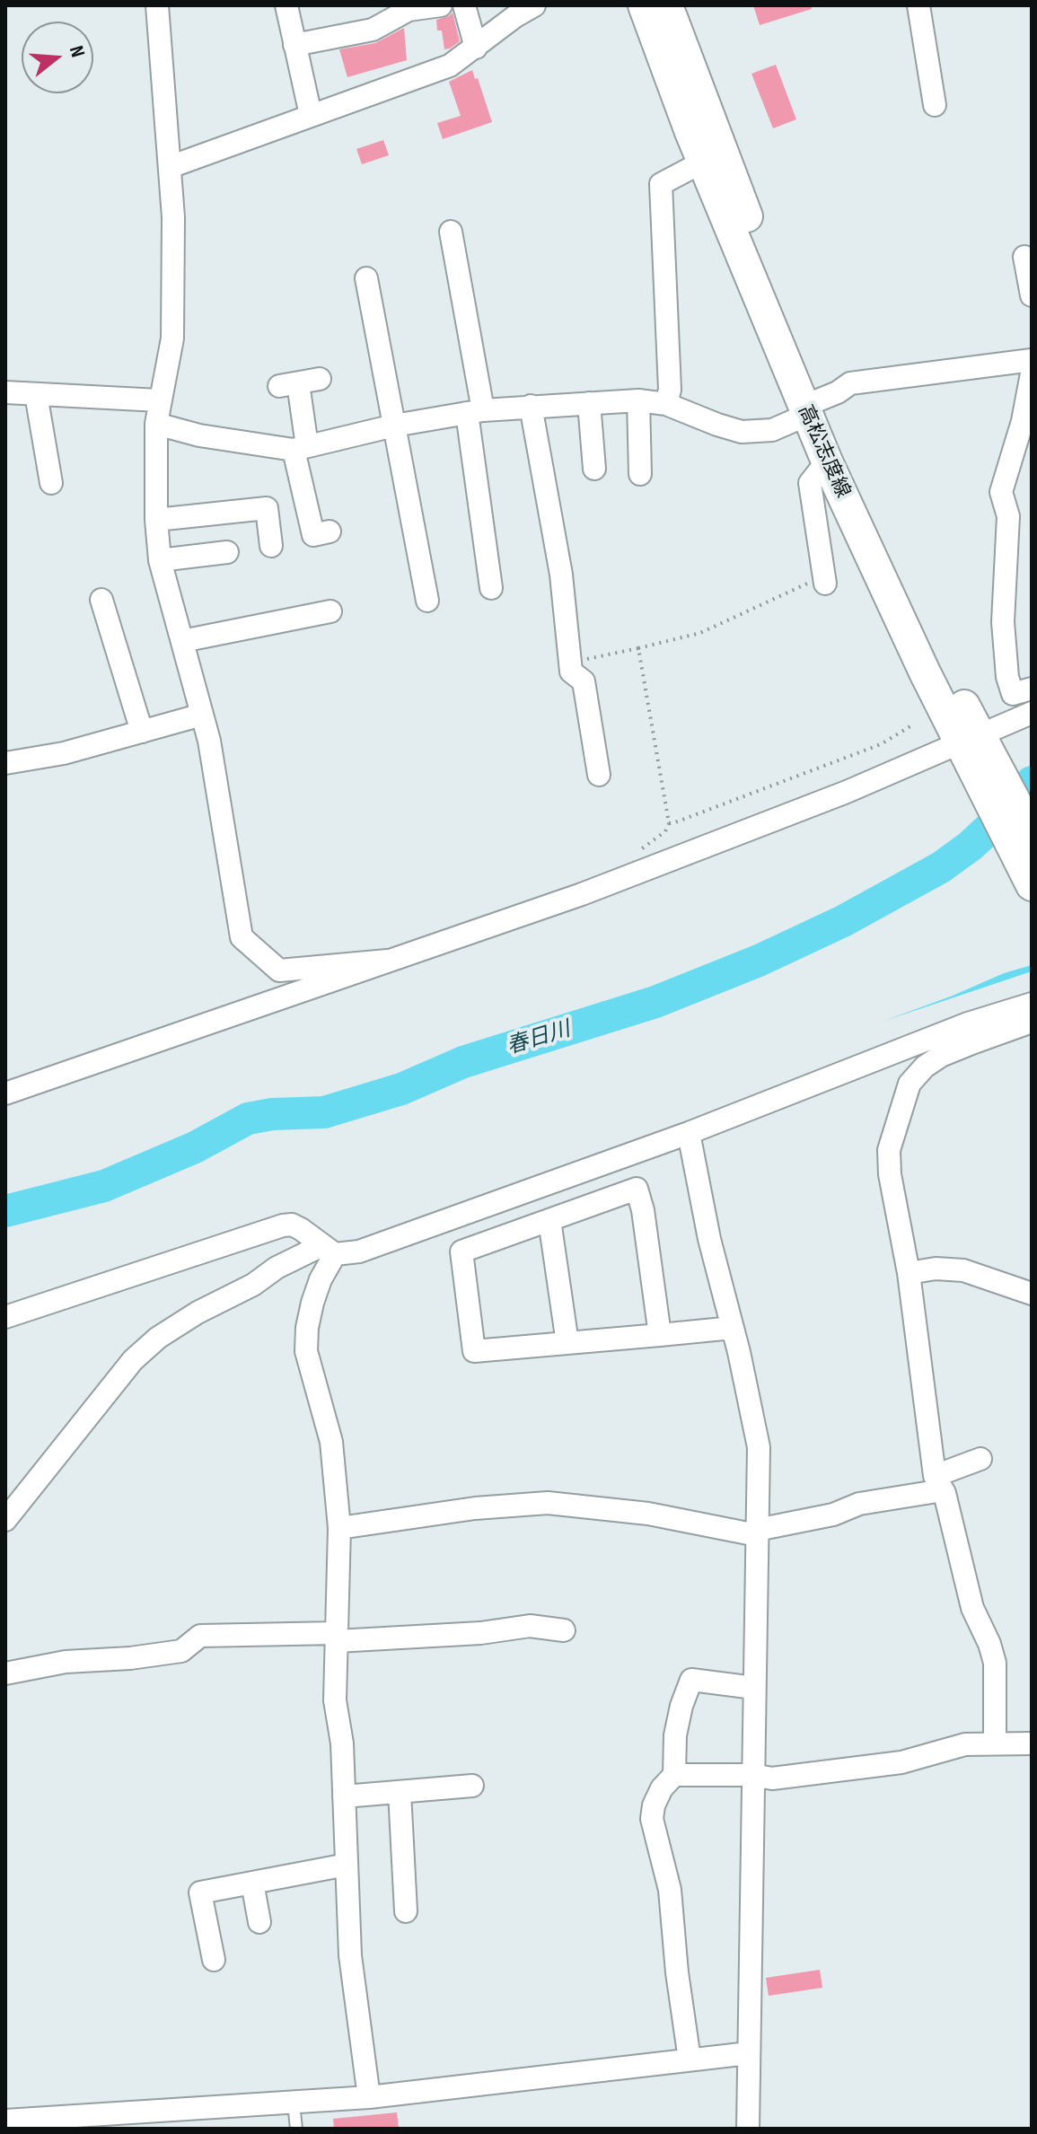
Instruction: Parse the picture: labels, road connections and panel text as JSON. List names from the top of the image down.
{
  "streets": {
    "main road": ["高松志度線"]
  },
  "water": ["春日川"],
  "north": "right"
}
